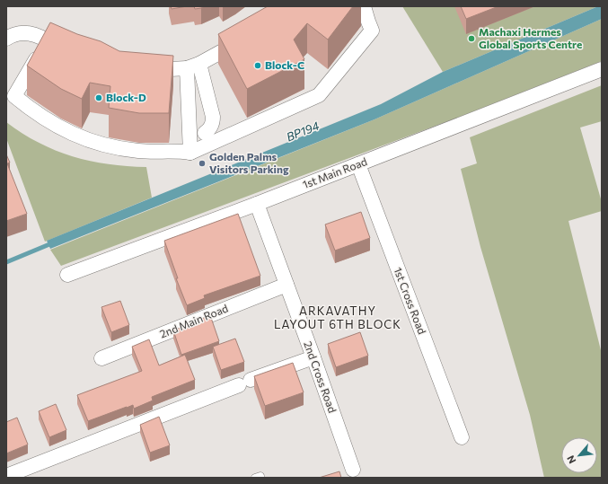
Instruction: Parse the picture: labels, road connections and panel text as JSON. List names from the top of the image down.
{
  "streets": {
    "street": [
      "1st Main Road",
      "1st Cross Road",
      "2nd Main Road",
      "2nd Cross Road"
    ]
  },
  "crossings": [
    ["1st Main Road", "1st Cross Road"],
    ["1st Main Road", "2nd Cross Road"],
    ["2nd Main Road", "2nd Cross Road"]
  ],
  "districts": ["ARKAVATHY LAYOUT 6TH BLOCK"],
  "water": ["BP194"],
  "places": [
    "Machaxi Hermes Global Sports Centre",
    "Block-C",
    "Block-D",
    "Golden Palms Visitors Parking"
  ],
  "north": "bottom left"
}
